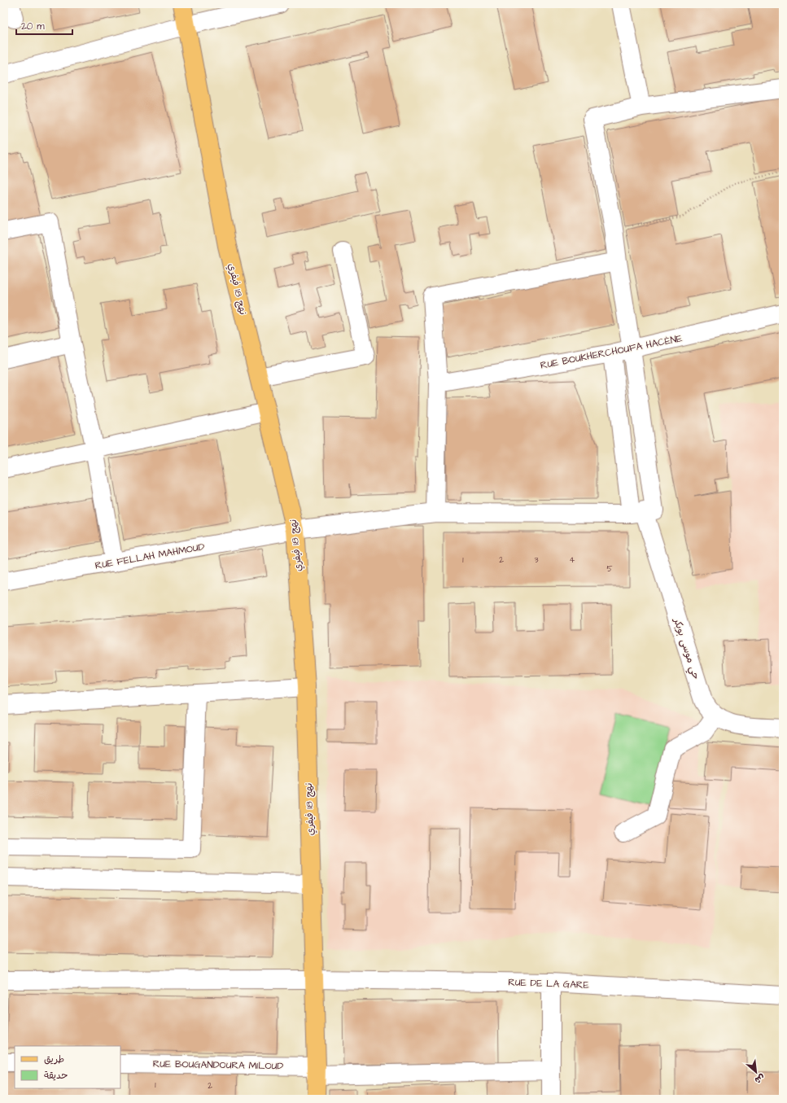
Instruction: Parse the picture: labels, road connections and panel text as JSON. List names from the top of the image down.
{
  "streets": {
    "main road": ["نهج 18 فيفري"],
    "street": [
      "RUE BOUKHERCHOUFA HACÈNE",
      "RUE FELLAH MAHMOUD",
      "حي موسى بوبكر",
      "RUE DE LA GARE",
      "RUE BOUGANDOURA MILOUD"
    ]
  },
  "crossings": [
    ["نهج 18 فيفري", "RUE FELLAH MAHMOUD"],
    ["نهج 18 فيفري", "RUE DE LA GARE"],
    ["نهج 18 فيفري", "RUE BOUGANDOURA MILOUD"],
    ["RUE FELLAH MAHMOUD", "حي موسى بوبكر"]
  ],
  "house_numbers": [
    "1",
    "2",
    "3",
    "4",
    "5",
    "1",
    "2"
  ],
  "legend": ["طريق", "حديقة"],
  "scale_bar": "20 m",
  "north": "bottom right"
}
